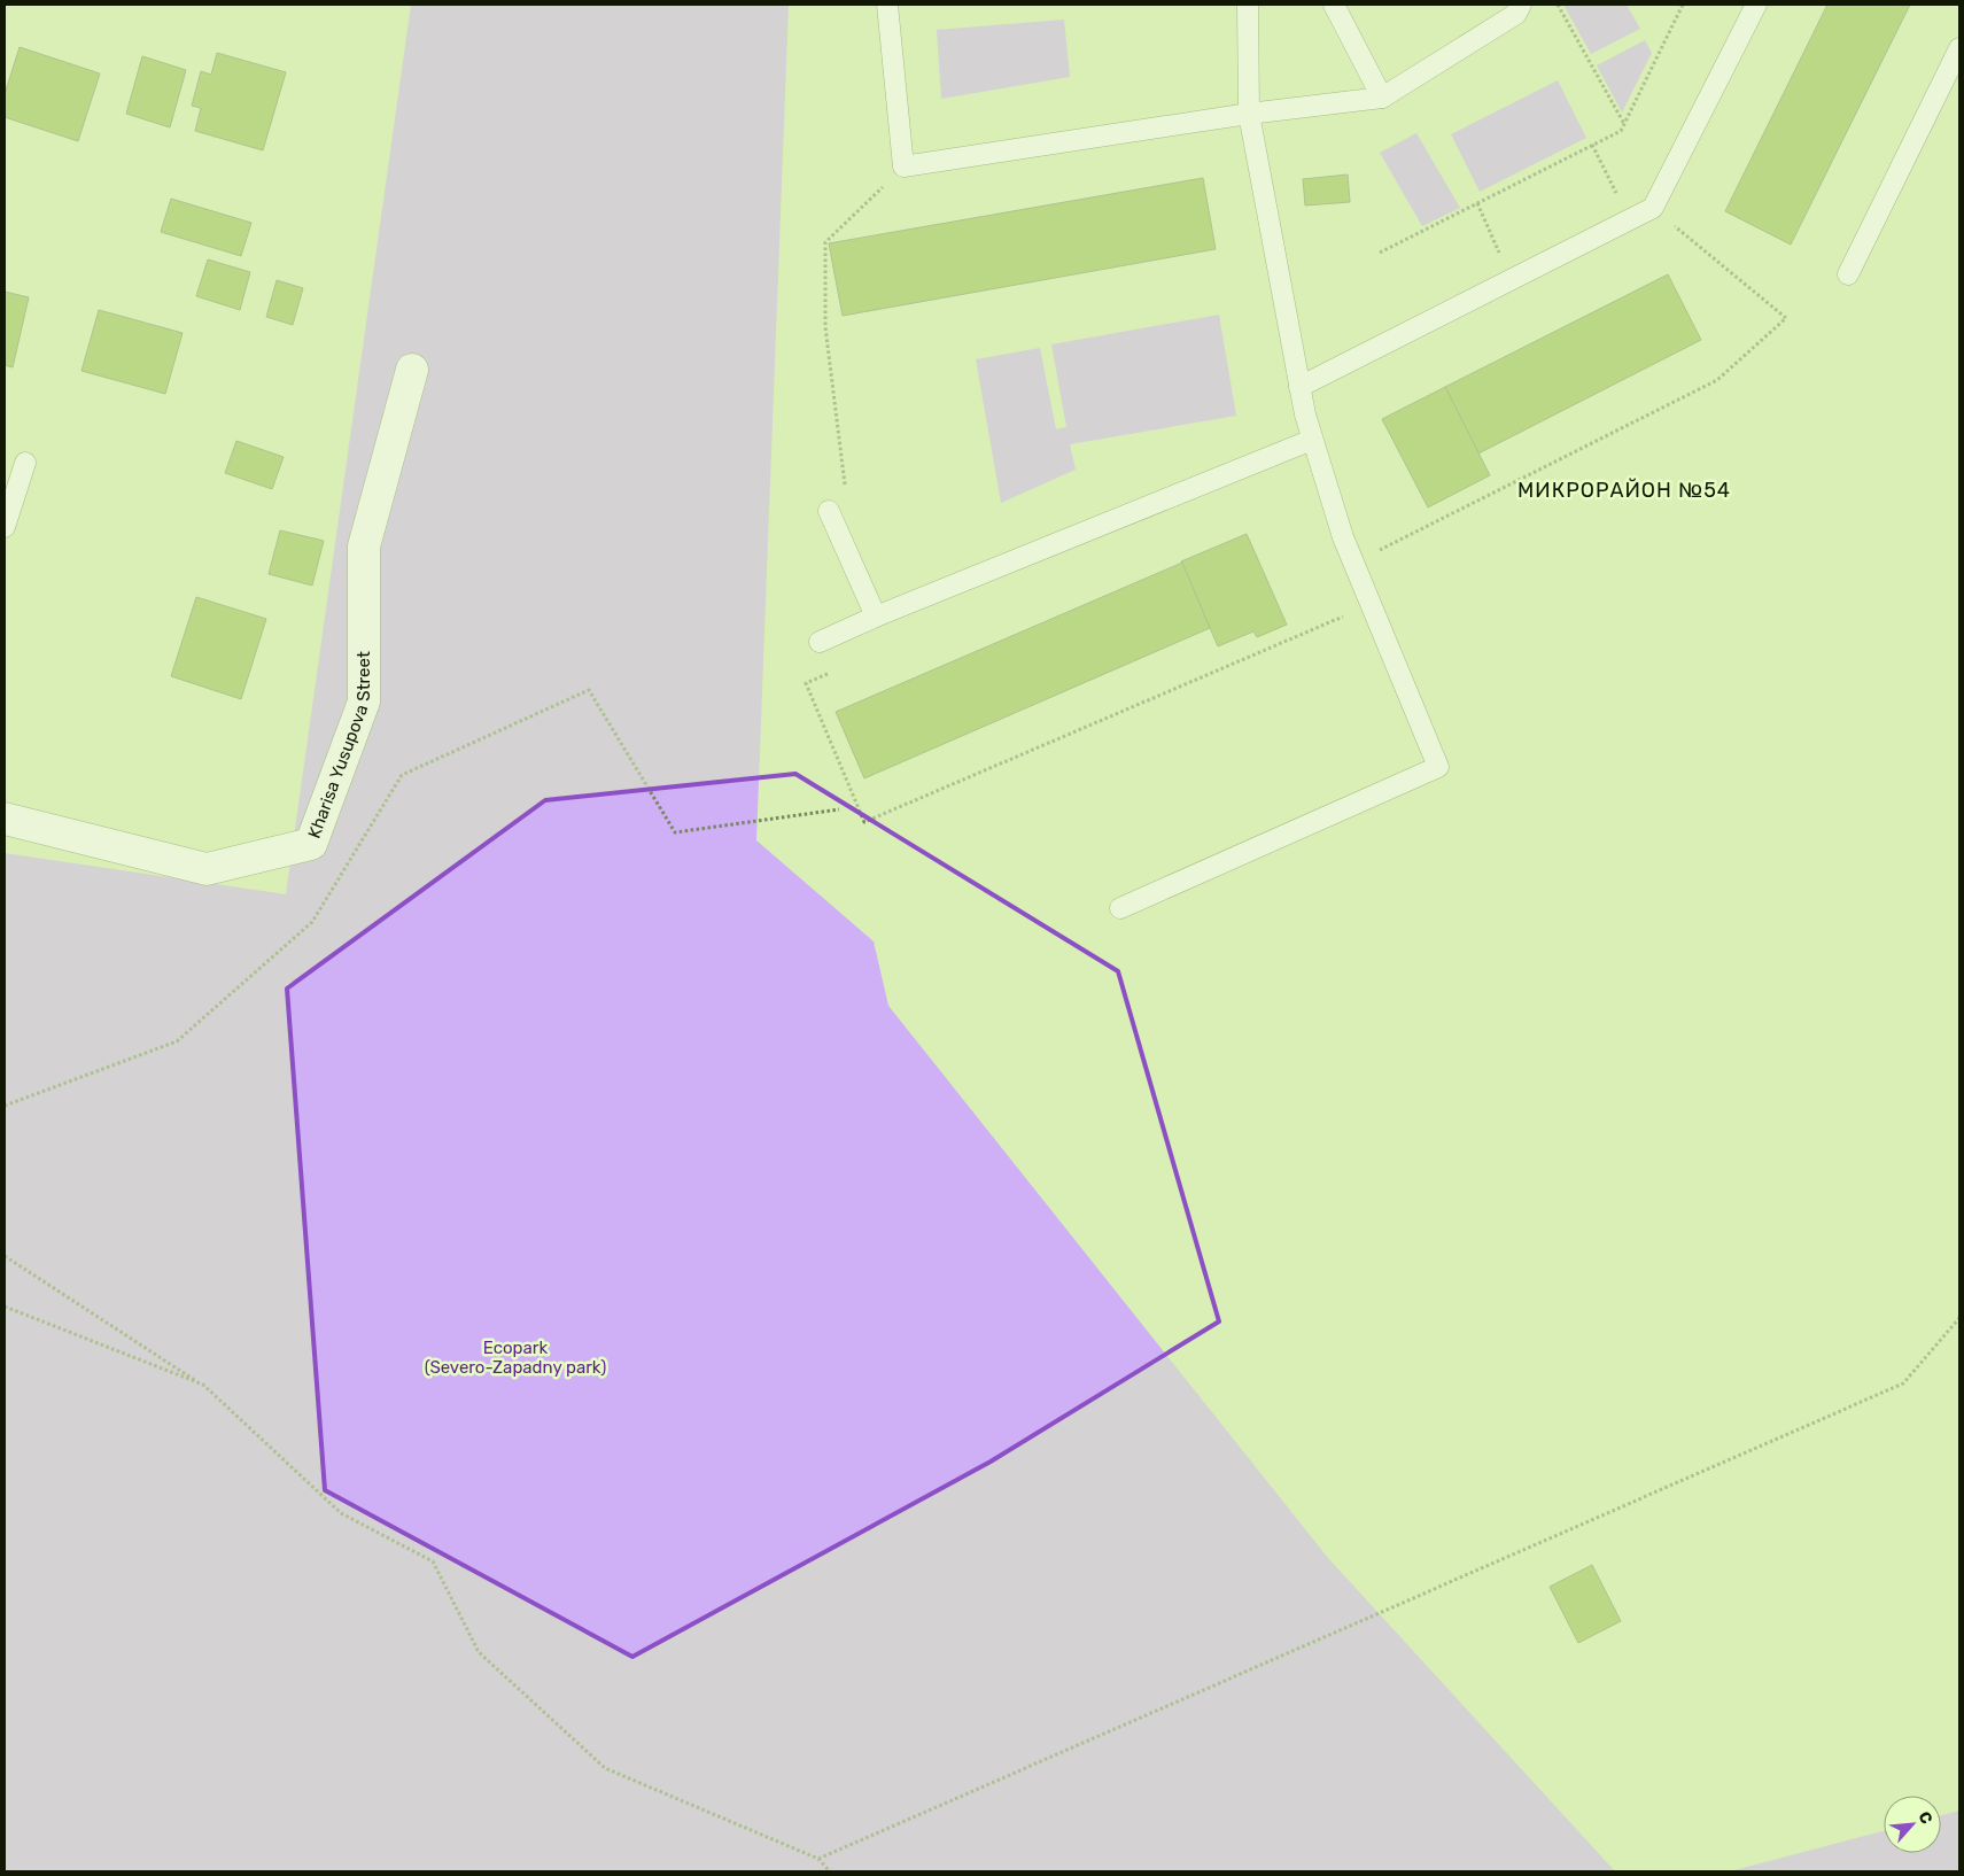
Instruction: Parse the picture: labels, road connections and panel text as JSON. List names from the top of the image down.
{
  "streets": {
    "street": ["Kharisa Yusupova Street"]
  },
  "districts": ["МИКРОРАЙОН №54"],
  "parks": ["Ecopark (Severo-Zapadny park)"],
  "north": "top right"
}
